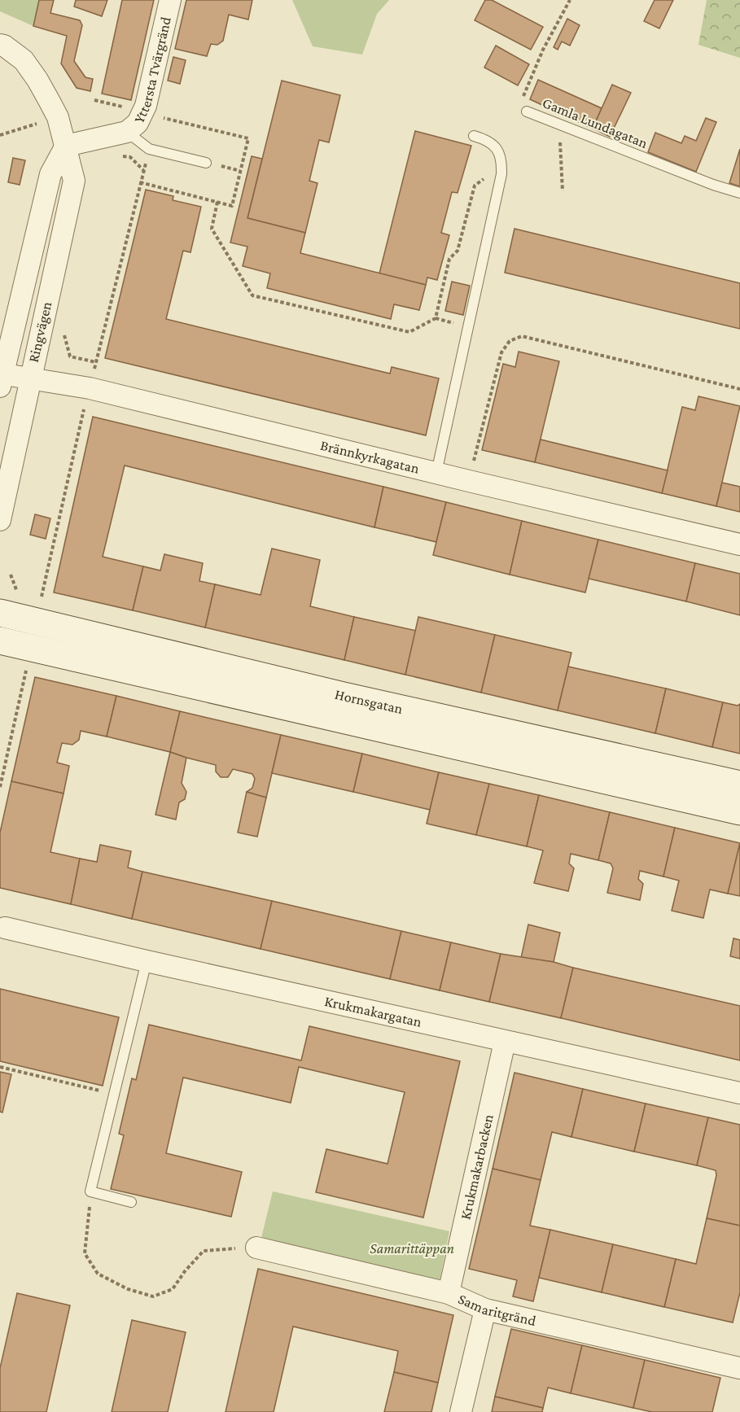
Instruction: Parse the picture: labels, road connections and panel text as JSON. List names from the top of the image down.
{
  "streets": {
    "street": [
      "Yttersta Tvärgränd",
      "Ringvägen",
      "Brännkyrkagatan",
      "Hornsgatan",
      "Krukmakargatan",
      "Krukmakarbacken",
      "Samaritgränd"
    ],
    "lane": ["Gamla Lundagatan"]
  },
  "crossings": [
    ["Yttersta Tvärgränd", "Ringvägen"],
    ["Ringvägen", "Brännkyrkagatan"],
    ["Krukmakargatan", "Krukmakarbacken"],
    ["Krukmakarbacken", "Samaritgränd"]
  ],
  "parks": ["Samarittäppan"]
}
